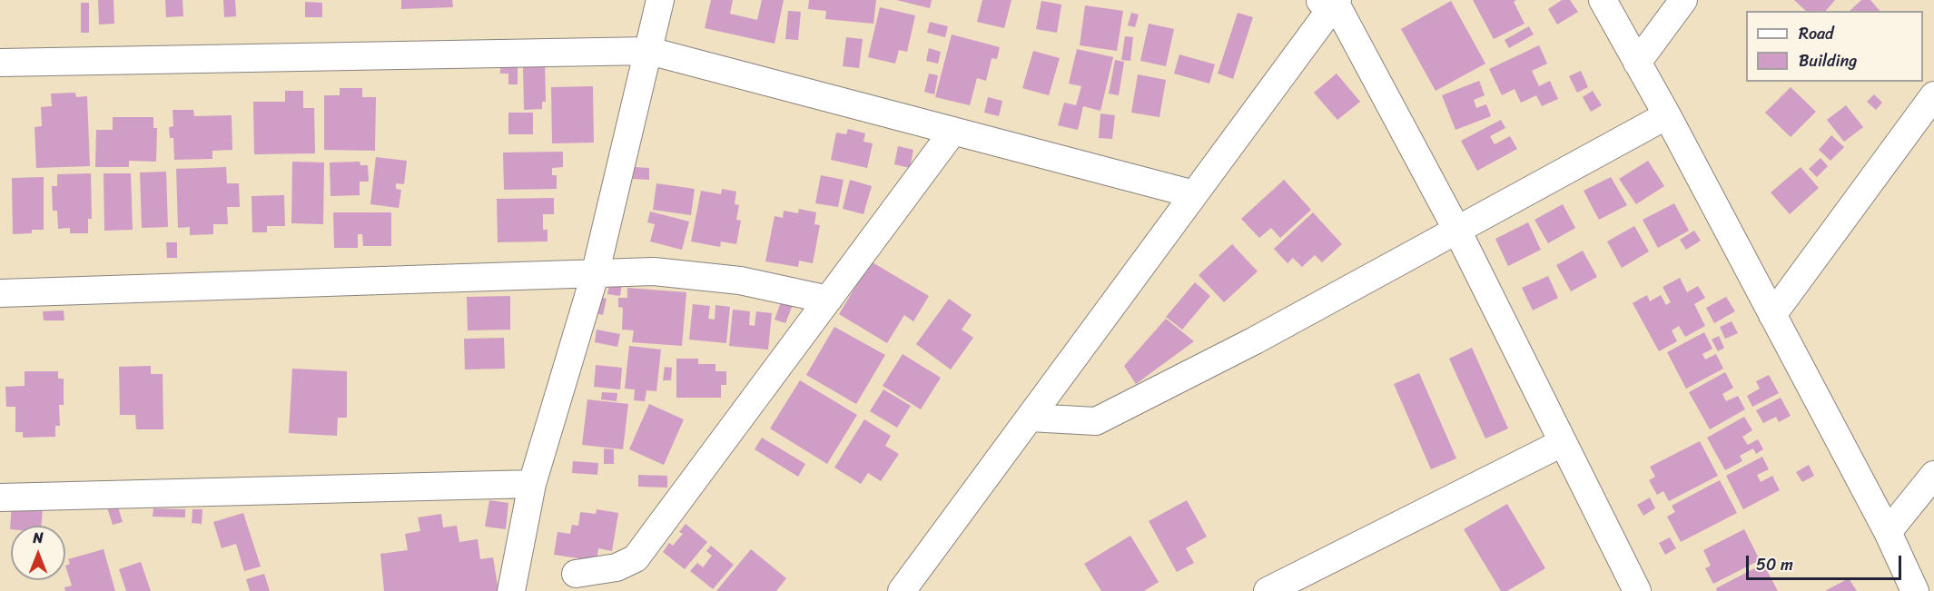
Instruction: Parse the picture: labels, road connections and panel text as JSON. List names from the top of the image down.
{
  "legend": ["Road", "Building"],
  "scale_bar": "50 m",
  "north": "top"
}
